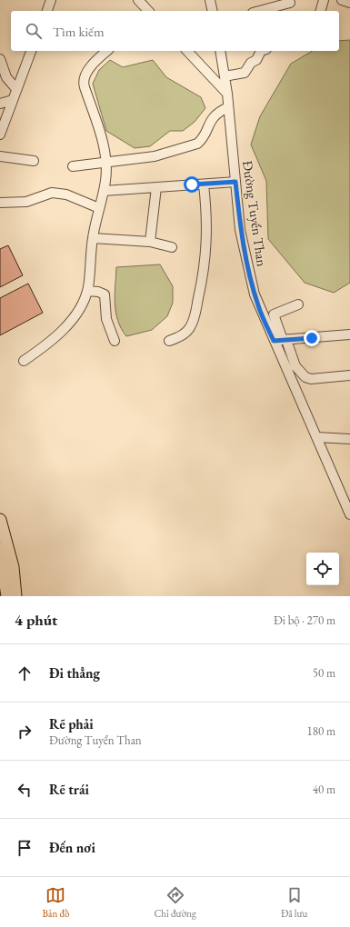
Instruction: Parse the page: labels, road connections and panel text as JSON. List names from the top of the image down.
{
  "streets": {
    "street": ["Đường Tuyển Than"]
  },
  "page": {
    "search": "Tìm kiếm",
    "heading": ["4 phút", "Đi bộ · 270 m"],
    "list": [
      ["Đi thẳng", "50 m"],
      ["Rẽ phải", "Đường Tuyển Than", "180 m"],
      ["Rẽ trái", "40 m"],
      "Đến nơi"
    ],
    "nav": ["Bản đồ", "Chỉ đường", "Đã lưu"]
  }
}
